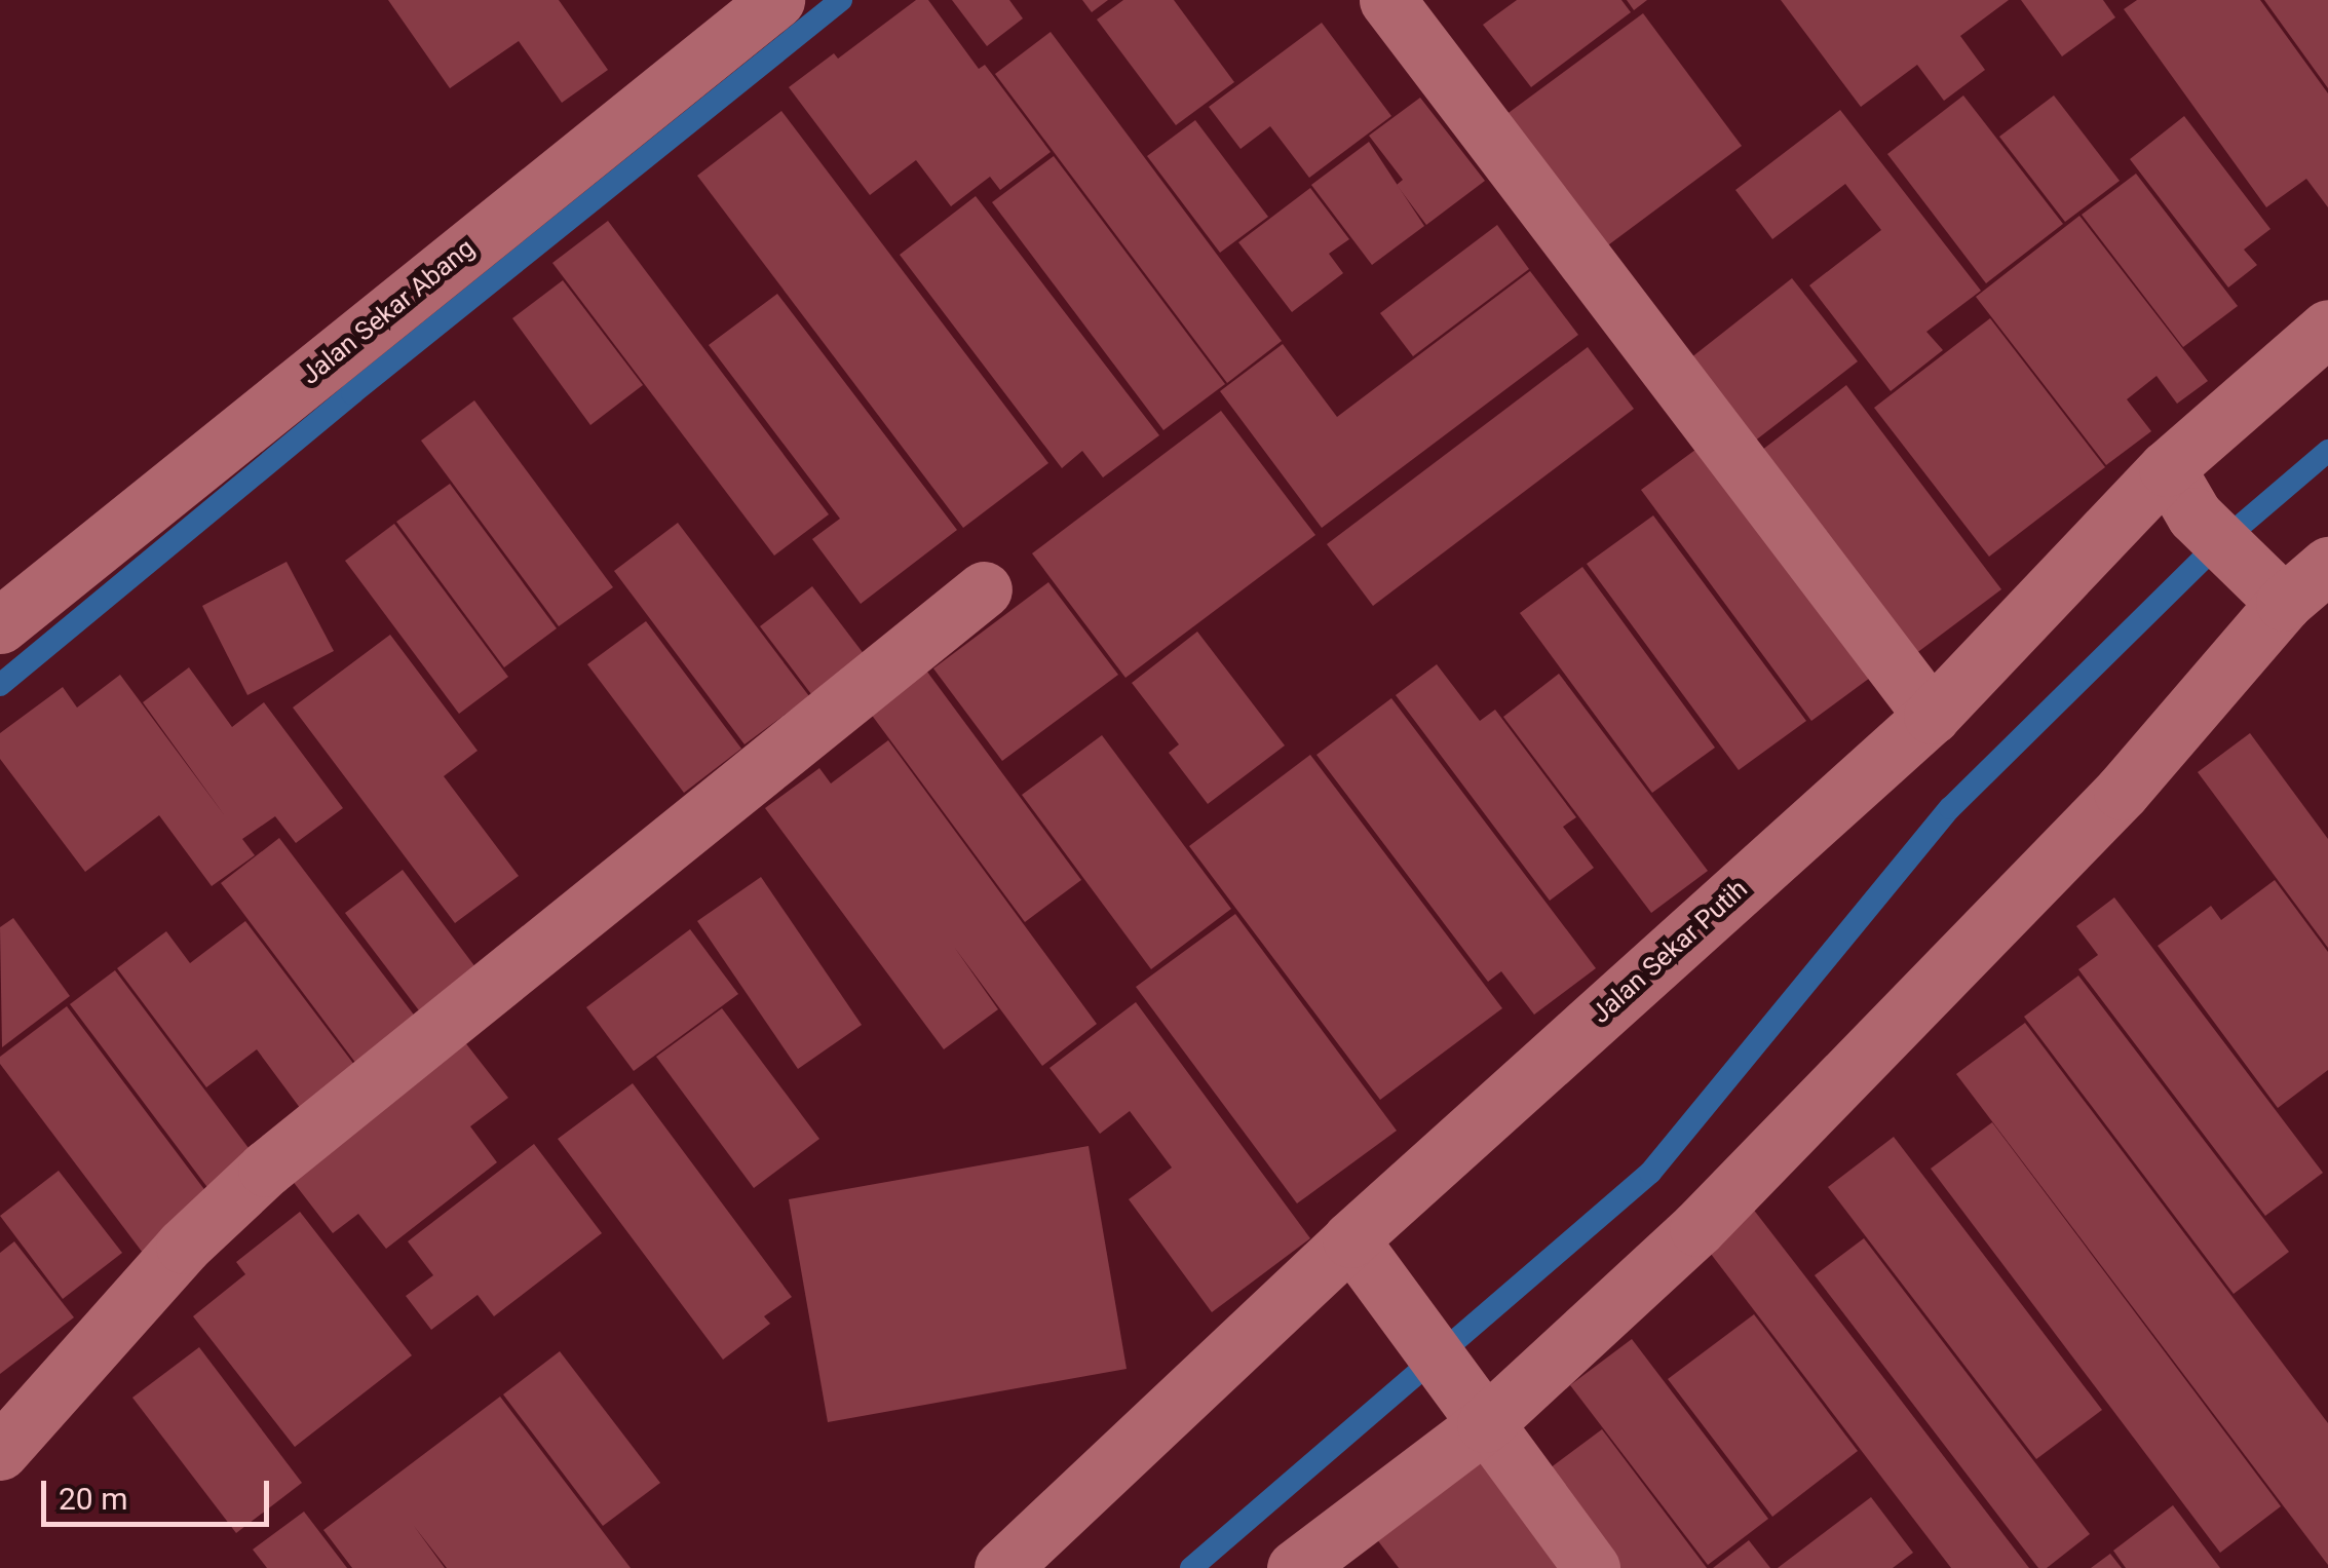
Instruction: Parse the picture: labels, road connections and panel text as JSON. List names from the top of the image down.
{
  "streets": {
    "street": ["Jalan Sekar Abang", "Jalan Sekar Putih"]
  },
  "scale_bar": "20 m"
}
